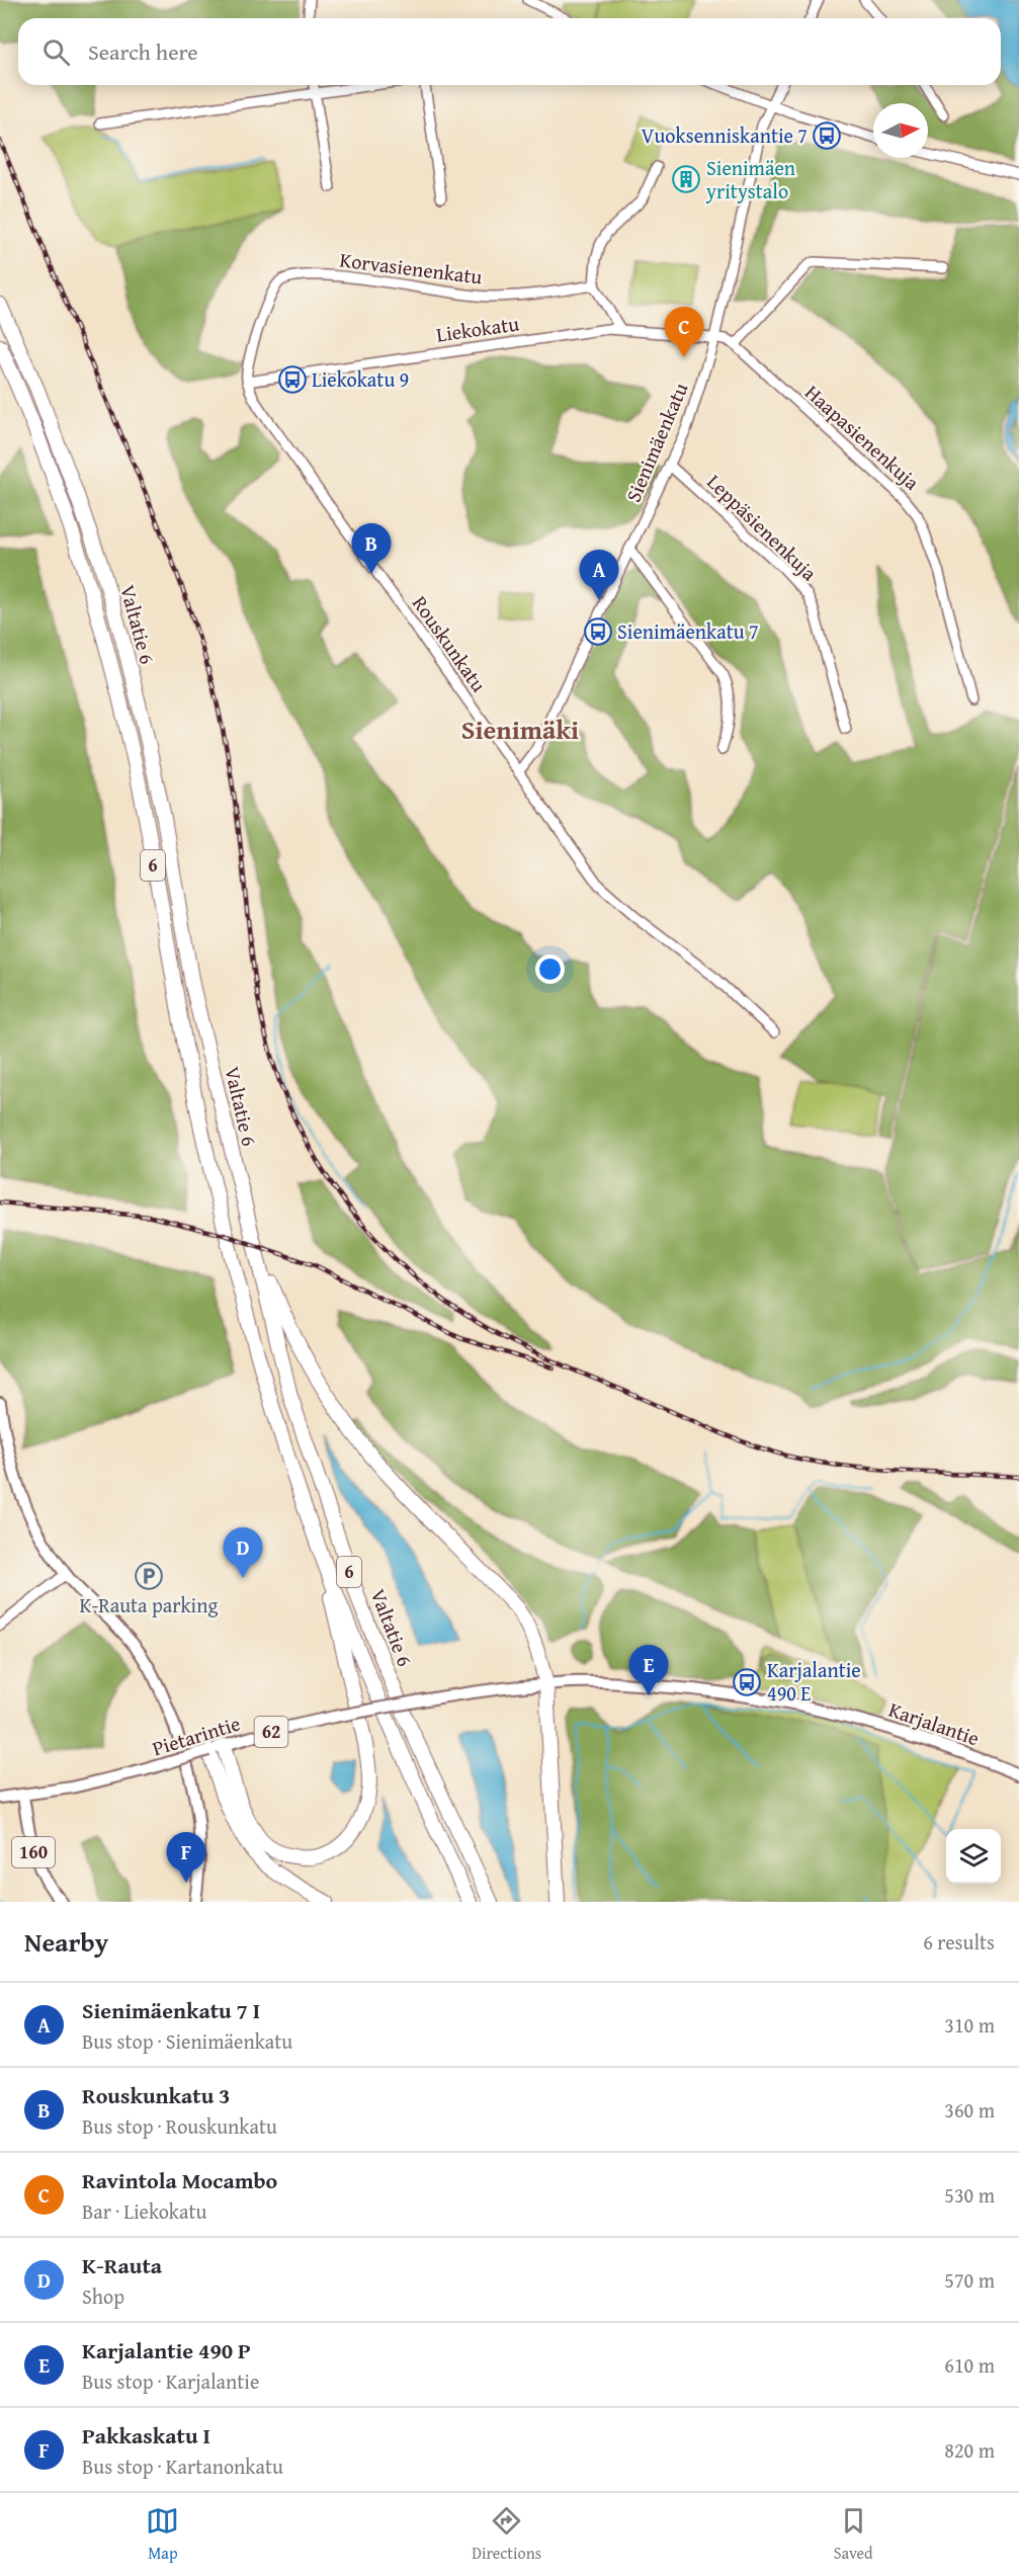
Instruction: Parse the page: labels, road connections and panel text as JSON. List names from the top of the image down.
{
  "streets": {
    "highway": ["Valtatie 6", "6"],
    "main road": [
      "Karjalantie",
      "62",
      "Pietarintie",
      "160"
    ],
    "street": [
      "Korvasienenkatu",
      "Liekokatu",
      "Haapasienenkuja",
      "Sienimäenkatu",
      "Leppäsienenkuja",
      "Rouskunkatu"
    ]
  },
  "crossings": [
    ["Korvasienenkatu", "Liekokatu"],
    ["Korvasienenkatu", "Rouskunkatu"],
    ["Liekokatu", "Haapasienenkuja"],
    ["Liekokatu", "Sienimäenkatu"],
    ["Liekokatu", "Rouskunkatu"],
    ["Haapasienenkuja", "Sienimäenkatu"],
    ["Sienimäenkatu", "Leppäsienenkuja"],
    ["Sienimäenkatu", "Rouskunkatu"],
    ["Karjalantie", "Pietarintie"],
    ["Pietarintie", "160"]
  ],
  "districts": ["Sienimäki"],
  "places": {
    "bus stop": [
      "Vuoksenniskantie 7",
      "Liekokatu 9",
      "Sienimäenkatu 7",
      "Karjalantie 490 E"
    ],
    "building": ["Sienimäen yritystalo"],
    "parking": ["K-Rauta parking"]
  },
  "north": "right",
  "page": {
    "search": "Search here",
    "pins": [
      "C",
      "B",
      "A",
      "D",
      "E",
      "F"
    ],
    "heading": ["Nearby", "6 results"],
    "list": [
      {
        "mark": "A",
        "name": "Sienimäenkatu 7 I",
        "note": "Bus stop · Sienimäenkatu",
        "value": "310 m"
      },
      {
        "mark": "B",
        "name": "Rouskunkatu 3",
        "note": "Bus stop · Rouskunkatu",
        "value": "360 m"
      },
      {
        "mark": "C",
        "name": "Ravintola Mocambo",
        "note": "Bar · Liekokatu",
        "value": "530 m"
      },
      {
        "mark": "D",
        "name": "K-Rauta",
        "note": "Shop",
        "value": "570 m"
      },
      {
        "mark": "E",
        "name": "Karjalantie 490 P",
        "note": "Bus stop · Karjalantie",
        "value": "610 m"
      },
      {
        "mark": "F",
        "name": "Pakkaskatu I",
        "note": "Bus stop · Kartanonkatu",
        "value": "820 m"
      }
    ],
    "nav": ["Map", "Directions", "Saved"]
  }
}
